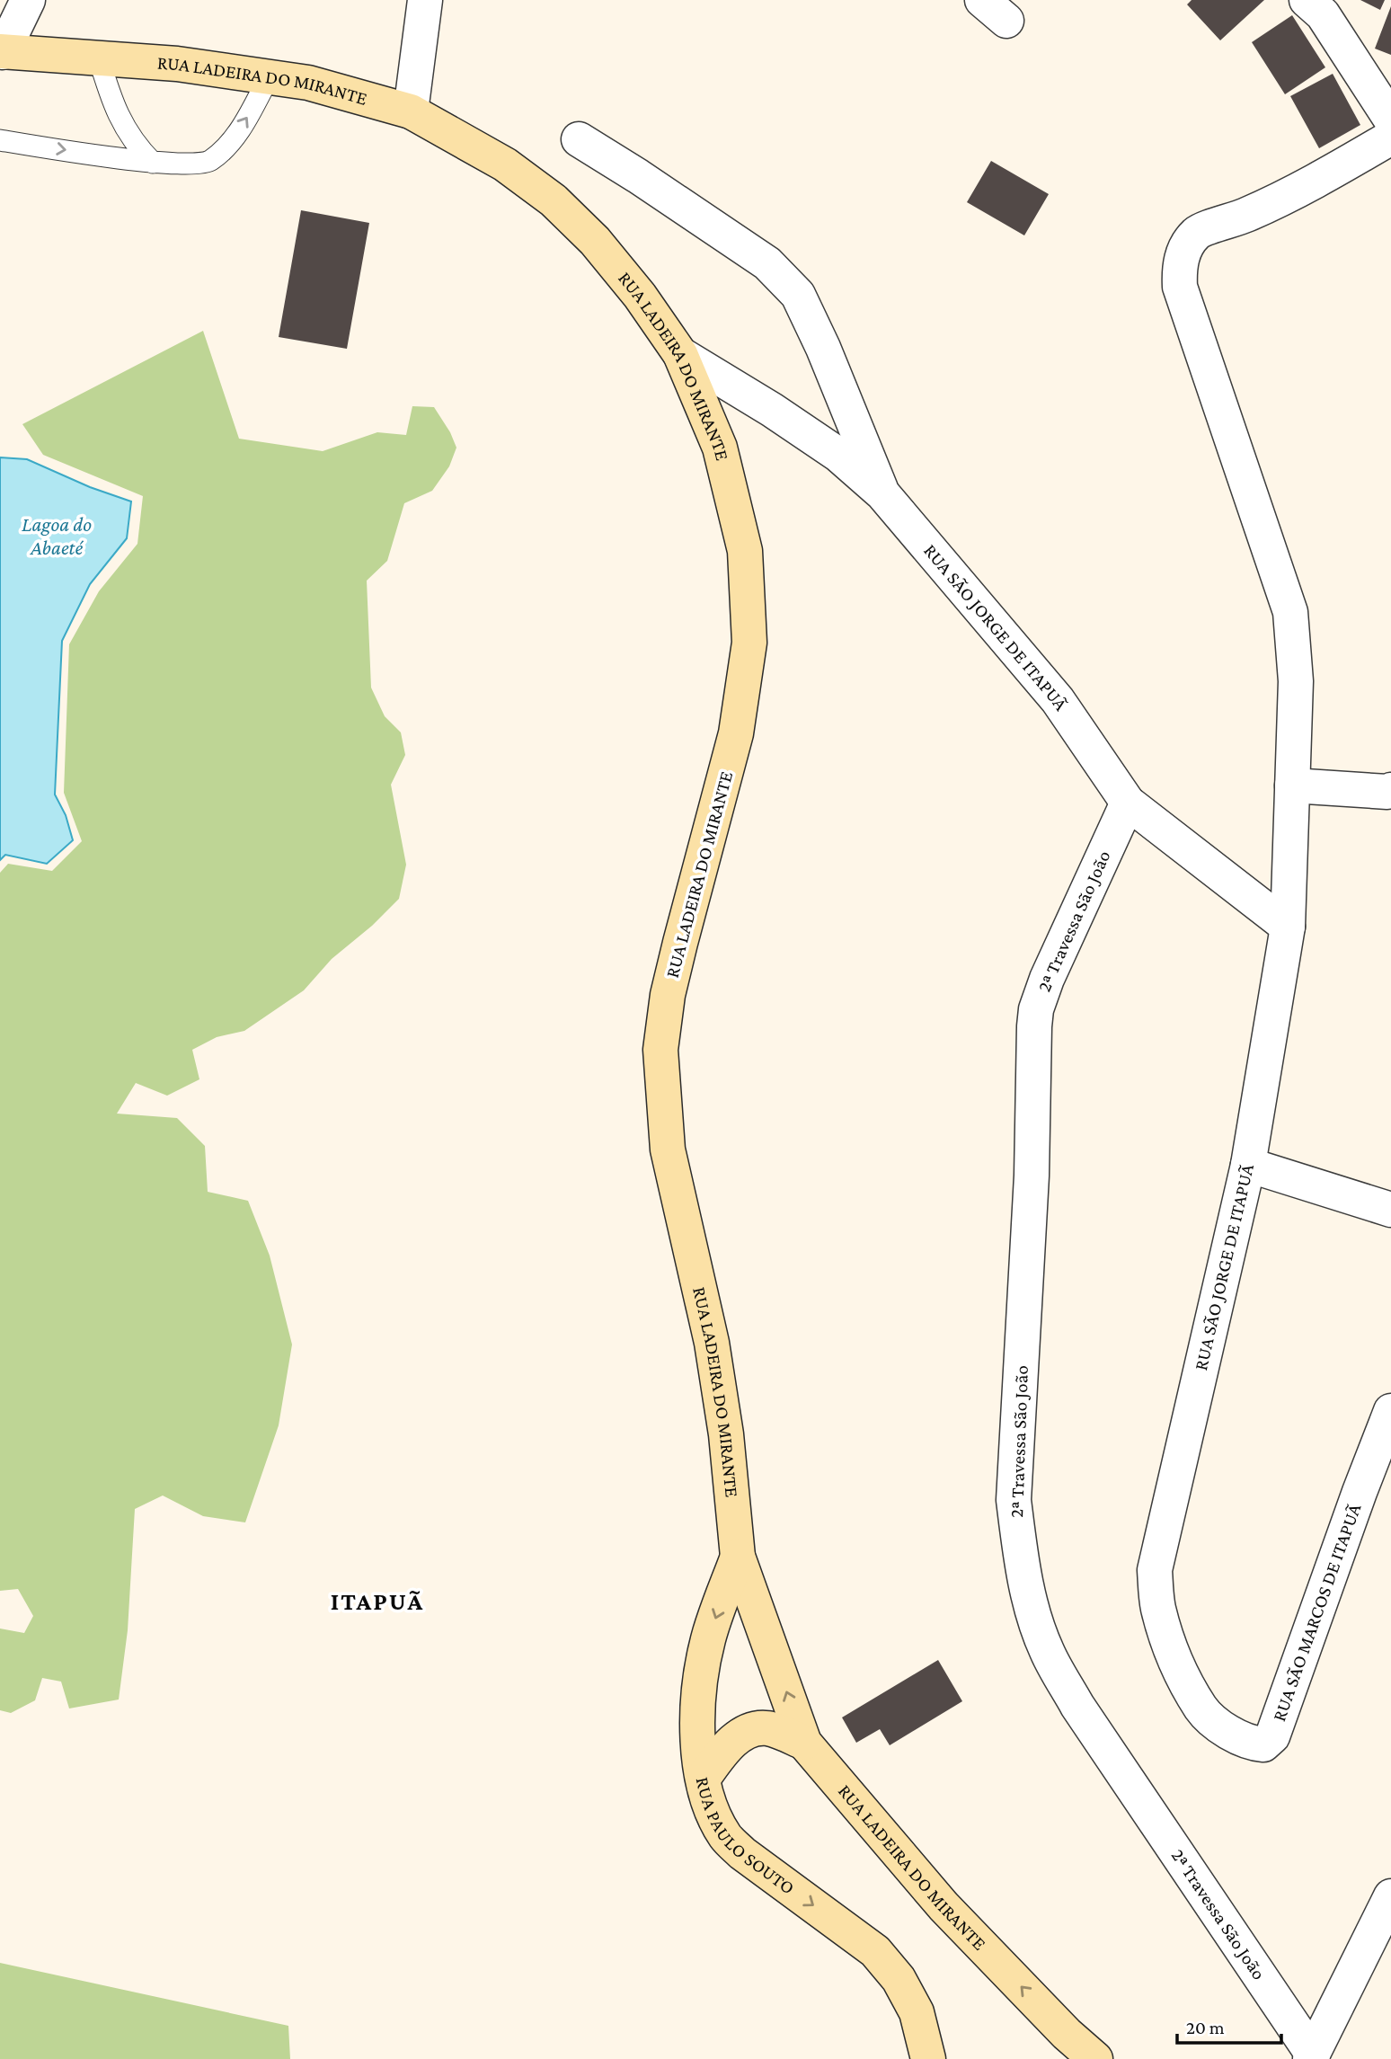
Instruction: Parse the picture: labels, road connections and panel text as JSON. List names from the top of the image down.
{
  "streets": {
    "street": [
      "RUA LADEIRA DO MIRANTE",
      "RUA SÃO JORGE DE ITAPUÃ",
      "2ª Travessa São João",
      "RUA SÃO MARCOS DE ITAPUÃ",
      "RUA PAULO SOUTO"
    ]
  },
  "crossings": [
    ["RUA LADEIRA DO MIRANTE", "RUA SÃO JORGE DE ITAPUÃ"],
    ["RUA LADEIRA DO MIRANTE", "RUA PAULO SOUTO"],
    ["RUA SÃO JORGE DE ITAPUÃ", "2ª Travessa São João"],
    ["RUA SÃO JORGE DE ITAPUÃ", "RUA SÃO MARCOS DE ITAPUÃ"]
  ],
  "one_way": ["RUA PAULO SOUTO"],
  "districts": ["ITAPUÃ"],
  "water": ["Lagoa do Abaeté"],
  "scale_bar": "20 m"
}
